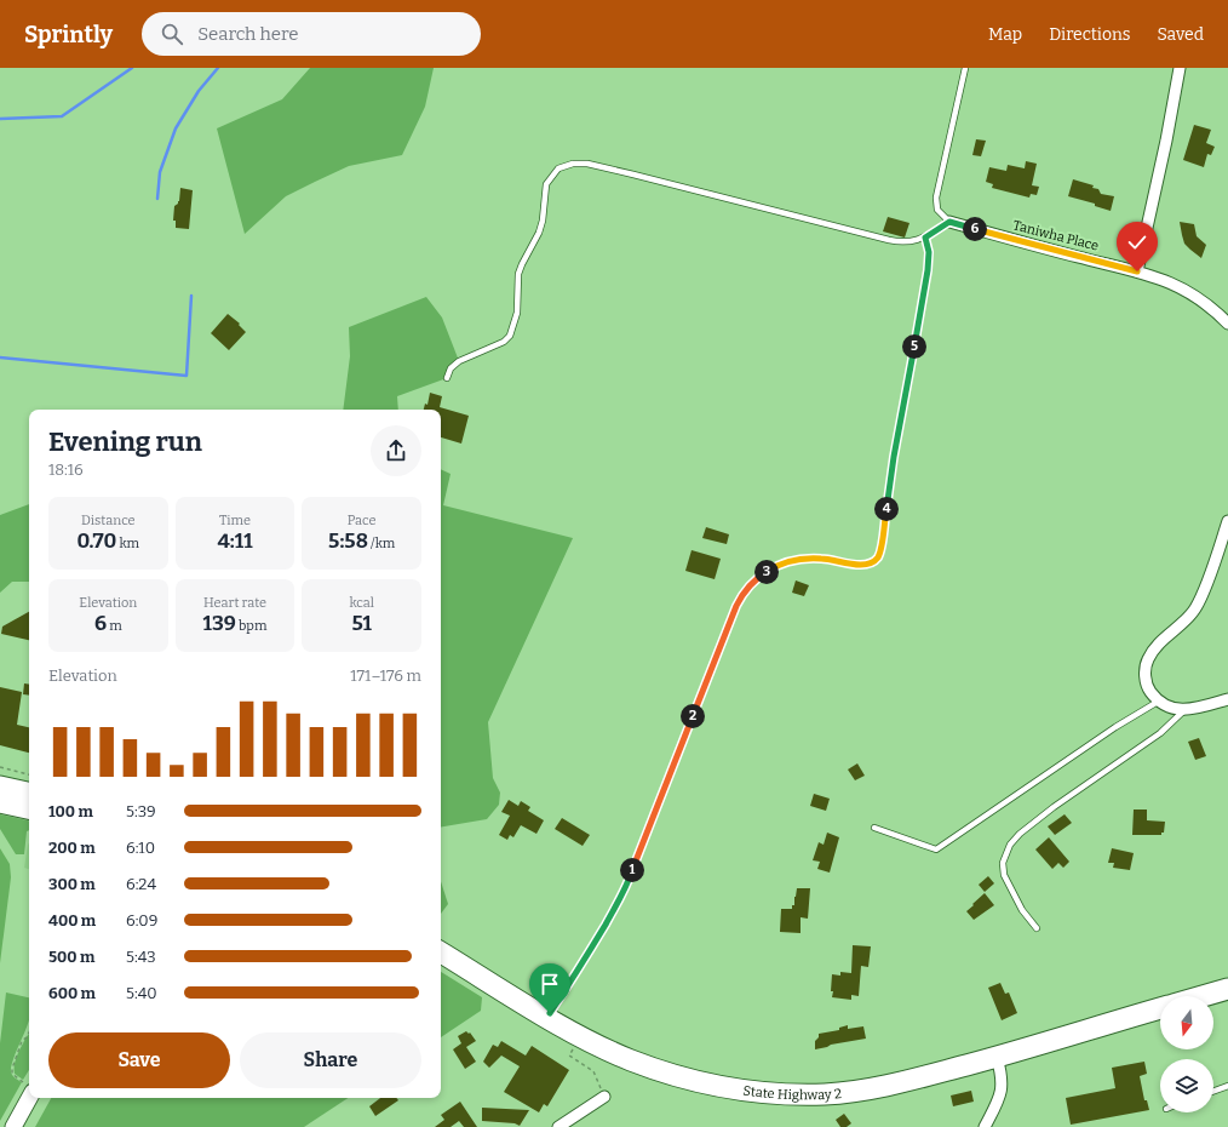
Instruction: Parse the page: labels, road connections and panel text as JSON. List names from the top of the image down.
{
  "streets": {
    "highway": ["State Highway 2"],
    "street": ["Taniwha Place"]
  },
  "north": "bottom",
  "page": {
    "header": "Sprintly",
    "search": "Search here",
    "nav": ["Map", "Directions", "Saved"],
    "pins": [
      "6",
      "5",
      "4",
      "3",
      "2",
      "1"
    ],
    "heading": ["Evening run", "18:16"],
    "stats": [
      ["Distance", "0.70 km"],
      ["Time", "4:11"],
      ["Pace", "5:58 /km"],
      ["Elevation", "6 m"],
      ["Heart rate", "139 bpm"],
      ["kcal", "51"]
    ],
    "chart": ["Elevation", "171–176 m"],
    "list": [
      {
        "name": "100 m",
        "note": "5:39"
      },
      {
        "name": "200 m",
        "note": "6:10"
      },
      {
        "name": "300 m",
        "note": "6:24"
      },
      {
        "name": "400 m",
        "note": "6:09"
      },
      {
        "name": "500 m",
        "note": "5:43"
      },
      {
        "name": "600 m",
        "note": "5:40"
      }
    ],
    "buttons": ["Save", "Share"]
  }
}
